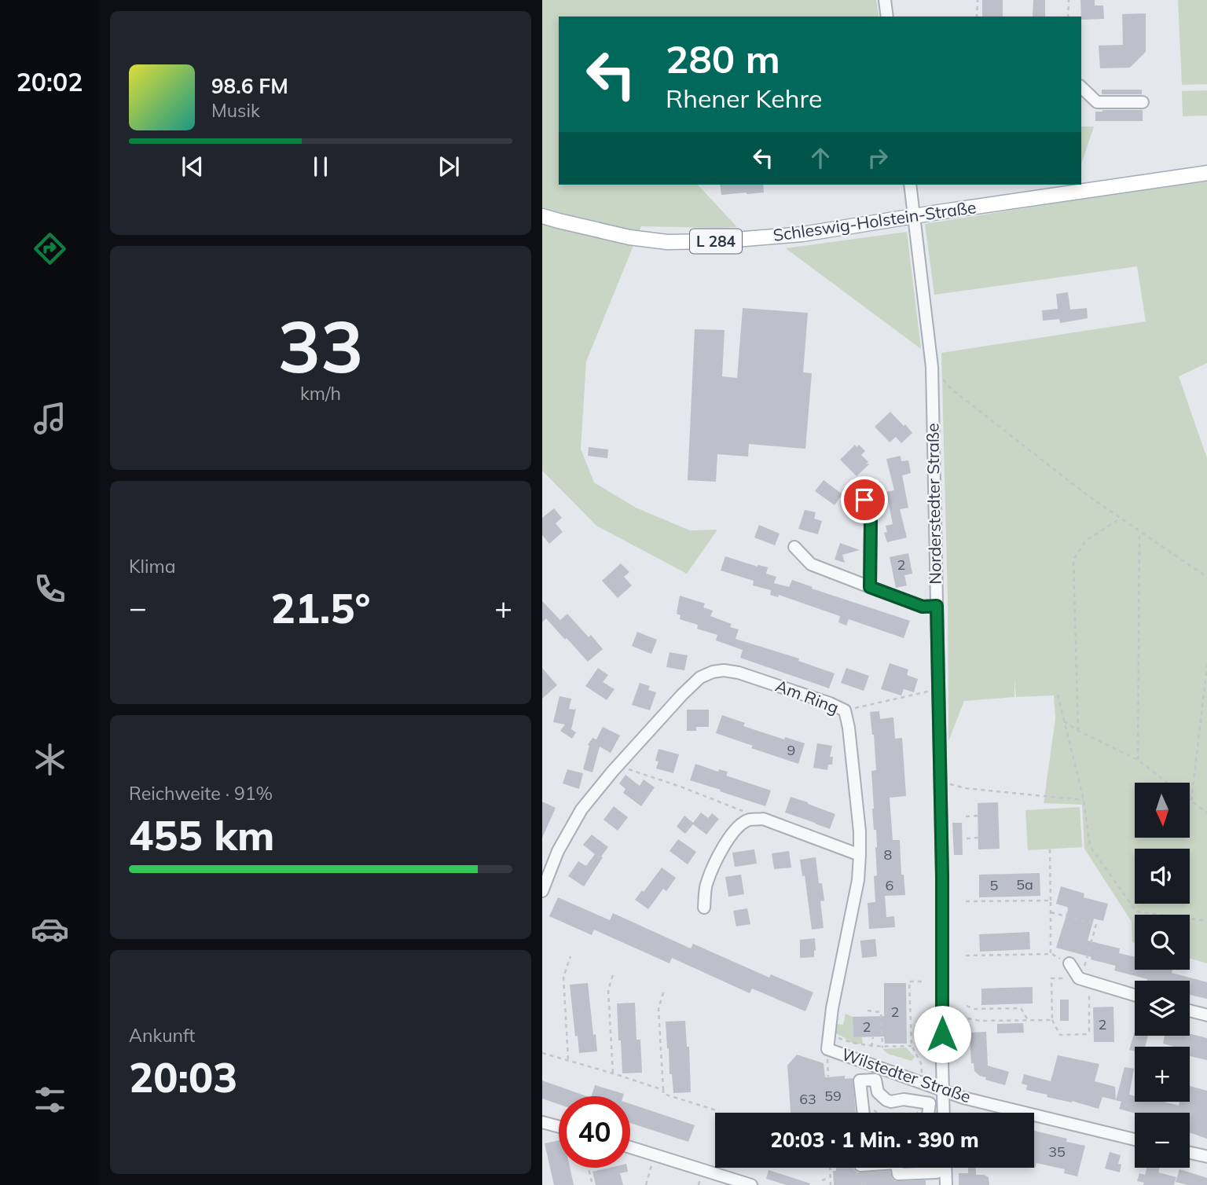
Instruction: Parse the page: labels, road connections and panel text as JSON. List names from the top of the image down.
{
  "streets": {
    "main road": ["Schleswig-Holstein-Straße", "L 284"],
    "street": ["Norderstedter Straße", "Am Ring", "Wilstedter Straße"]
  },
  "crossings": [
    ["Schleswig-Holstein-Straße", "Norderstedter Straße"],
    ["Norderstedter Straße", "Wilstedter Straße"],
    ["Am Ring", "Wilstedter Straße"]
  ],
  "house_numbers": [
    "2",
    "9",
    "8",
    "5a",
    "6",
    "5",
    "2",
    "2",
    "2",
    "59",
    "63",
    "35"
  ],
  "north": "bottom",
  "page": {
    "tabs": "20:02",
    "turn": ["280 m", "Rhener Kehre"],
    "song": ["98.6 FM", "Musik"],
    "tile": [
      ["33", "km/h"],
      "Klima",
      ["Reichweite · 91%", "455 km"],
      ["Ankunft", "20:03"]
    ],
    "heat": ["−", "21.5°", "+"],
    "map_buttons": ["+", "−"],
    "limit": "40",
    "trip": "20:03 · 1 Min. · 390 m"
  }
}
